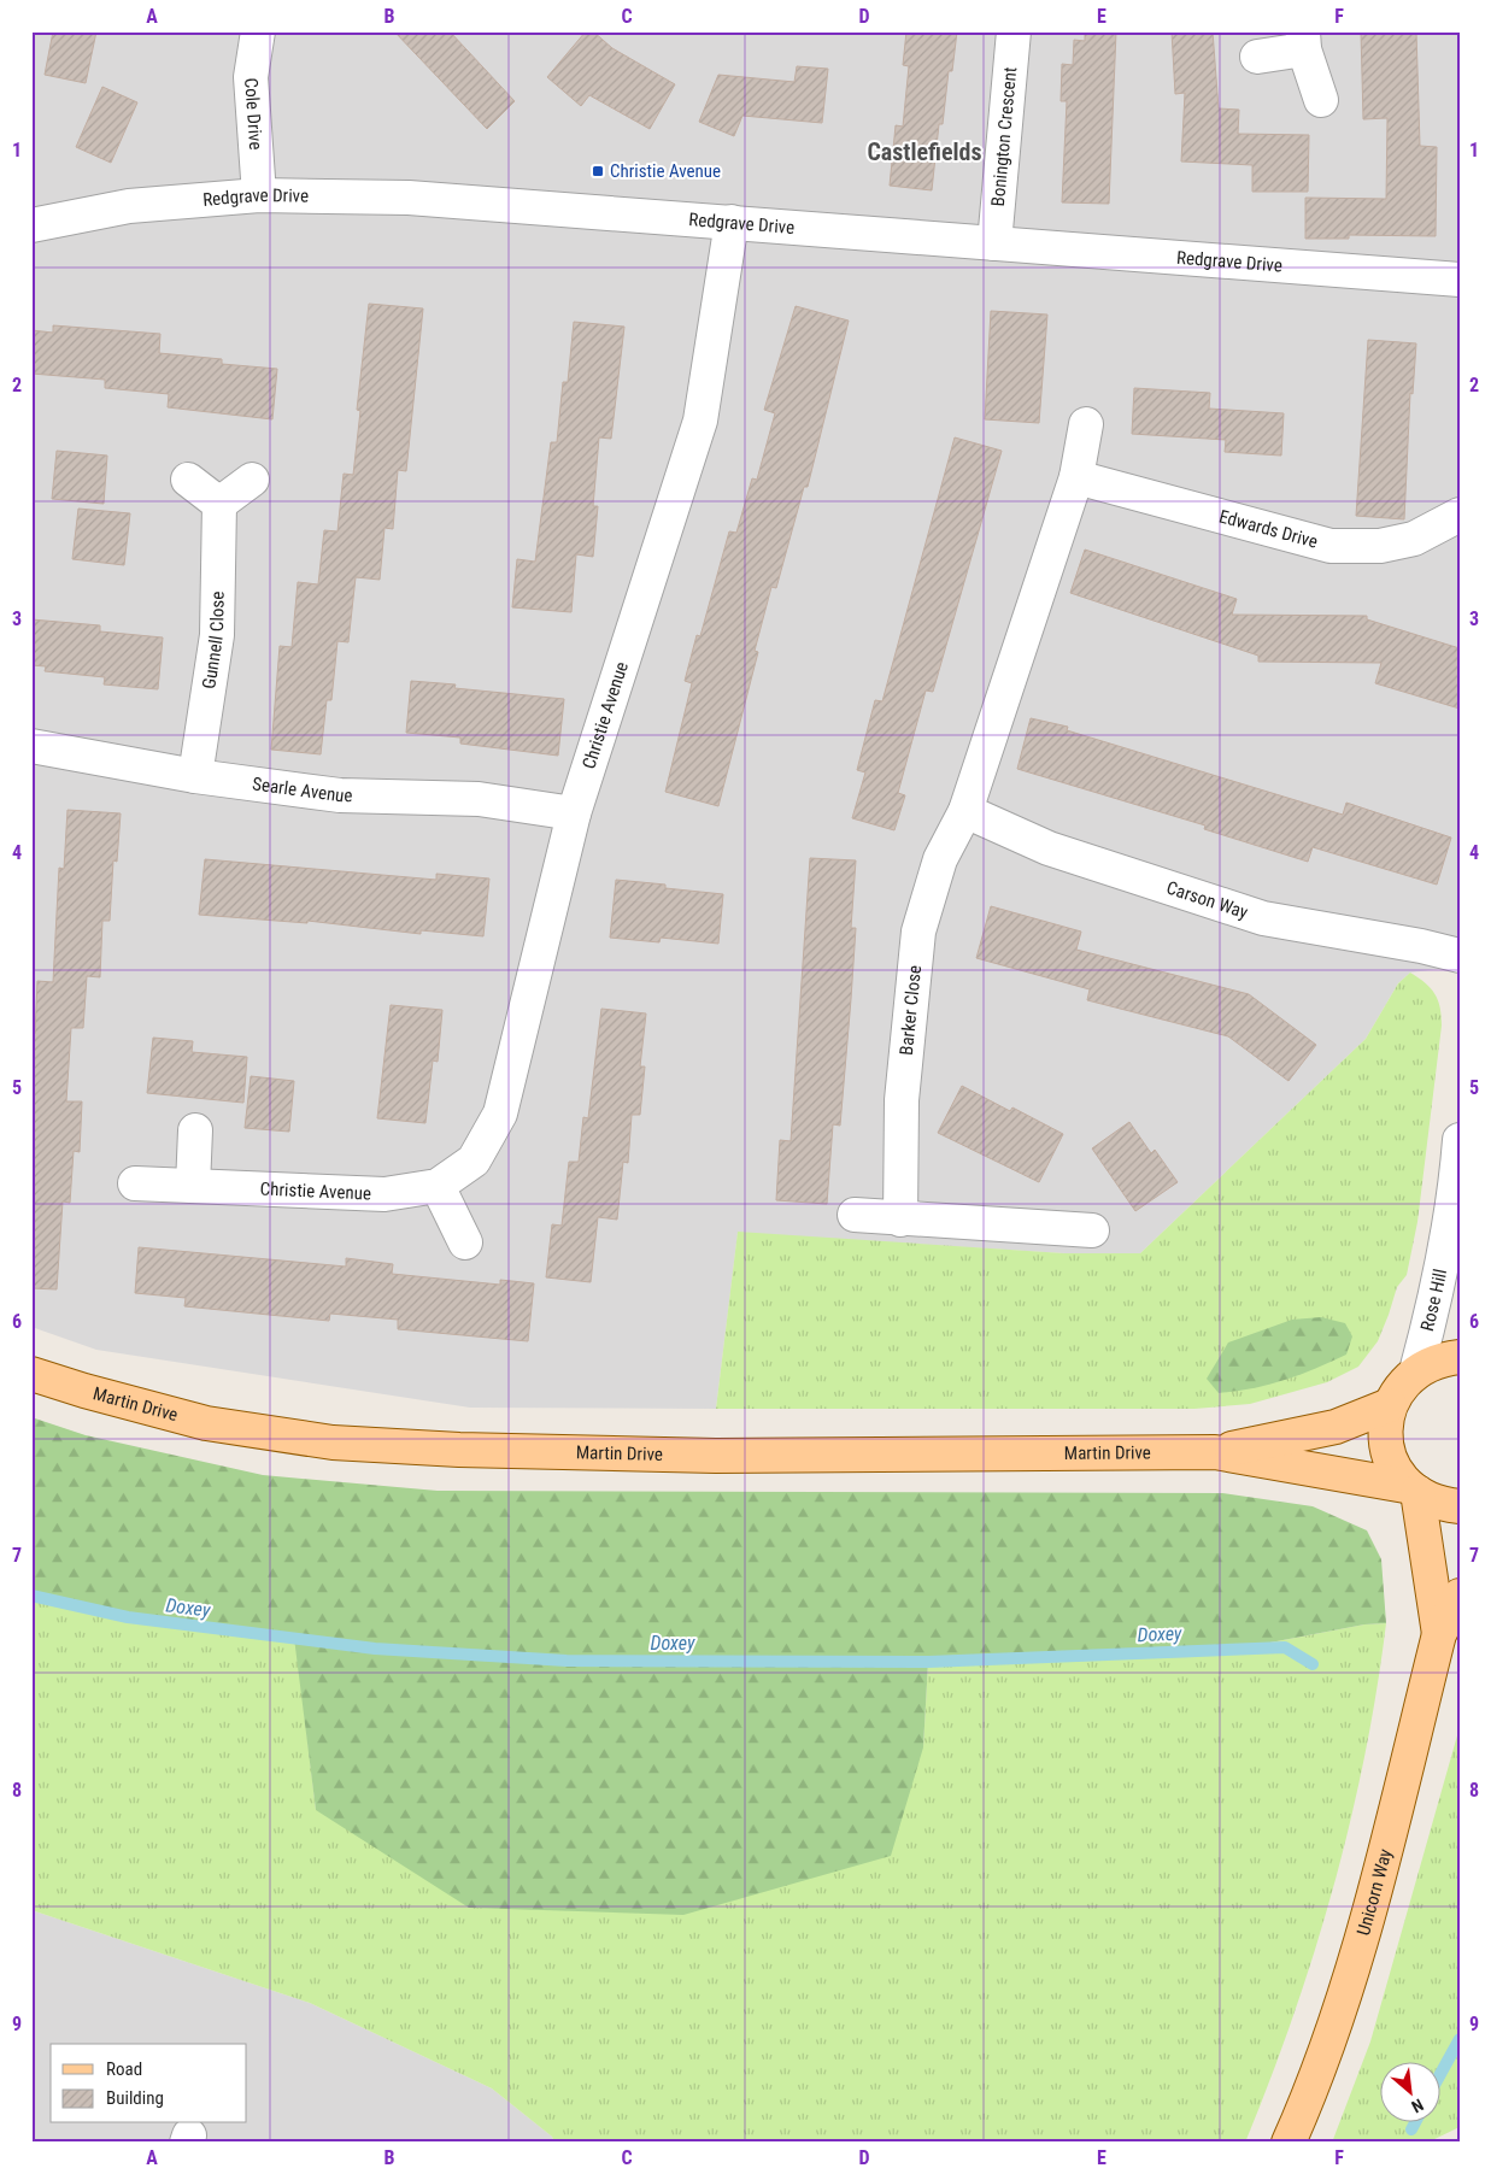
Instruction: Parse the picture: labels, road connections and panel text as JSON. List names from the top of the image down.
{
  "streets": {
    "main road": ["Martin Drive", "Unicorn Way"],
    "street": [
      "Cole Drive",
      "Bonington Crescent",
      "Redgrave Drive",
      "Edwards Drive",
      "Gunnell Close",
      "Christie Avenue",
      "Searle Avenue",
      "Carson Way",
      "Barker Close",
      "Rose Hill"
    ]
  },
  "crossings": [
    ["Cole Drive", "Redgrave Drive"],
    ["Bonington Crescent", "Redgrave Drive"],
    ["Redgrave Drive", "Christie Avenue"],
    ["Gunnell Close", "Searle Avenue"],
    ["Christie Avenue", "Searle Avenue"],
    ["Carson Way", "Barker Close"],
    ["Martin Drive", "Unicorn Way"]
  ],
  "districts": ["Castlefields"],
  "water": ["Doxey"],
  "places": {
    "transit": ["Christie Avenue"]
  },
  "legend": ["Road", "Building"],
  "north": "bottom right",
  "grid": {
    "columns": [
      "A",
      "B",
      "C",
      "D",
      "E",
      "F"
    ],
    "rows": [
      "1",
      "2",
      "3",
      "4",
      "5",
      "6",
      "7",
      "8",
      "9"
    ]
  }
}
